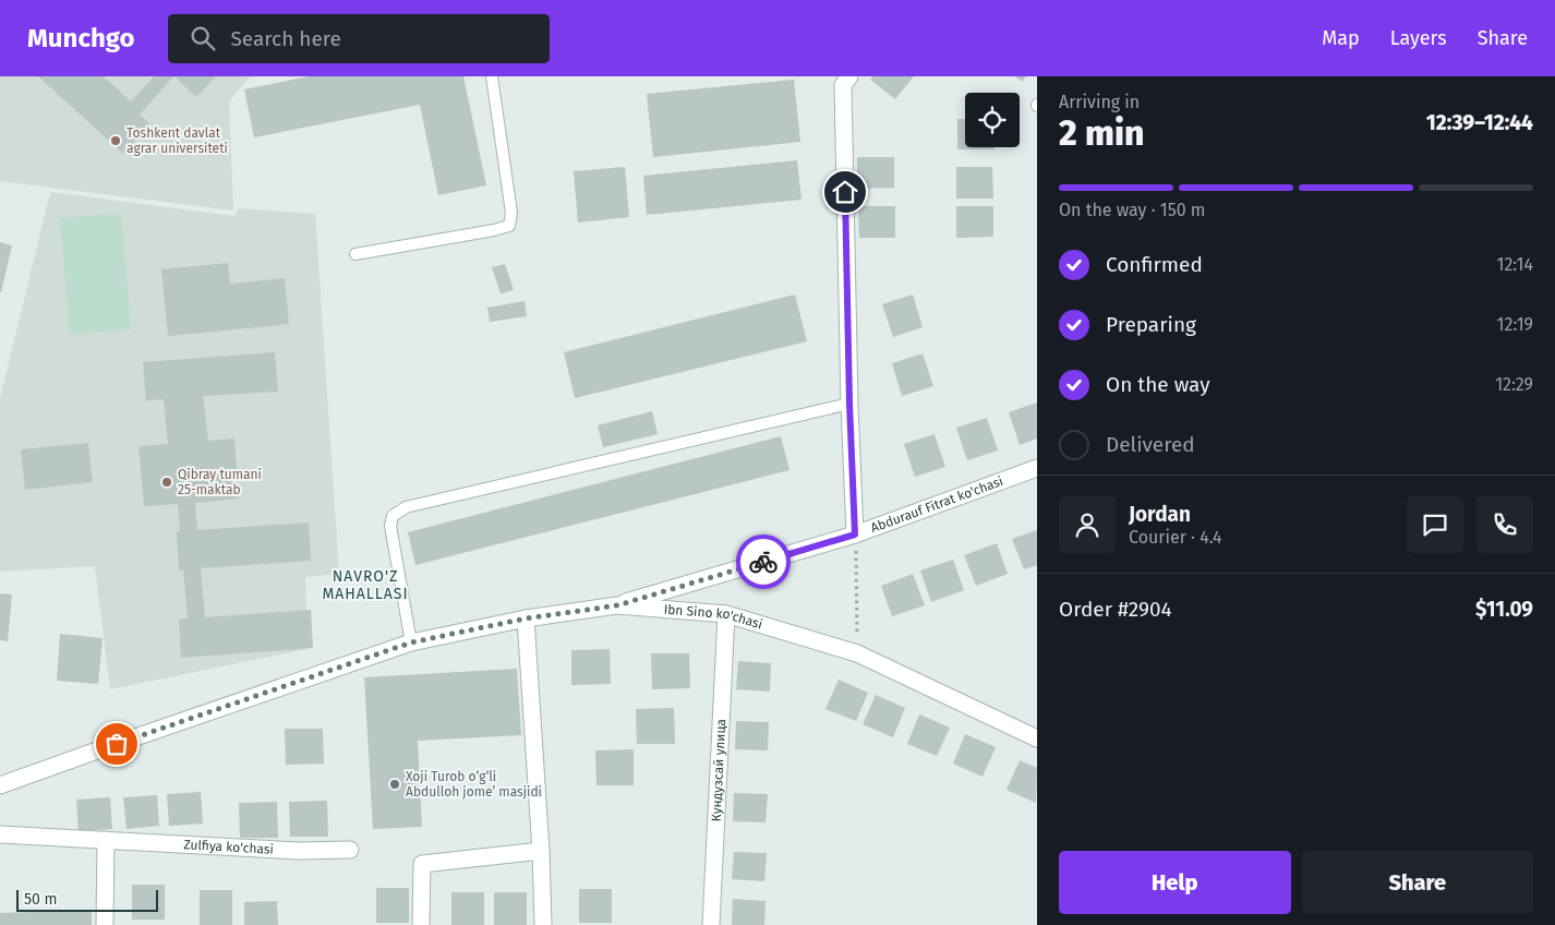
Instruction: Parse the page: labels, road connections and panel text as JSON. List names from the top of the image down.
{
  "streets": {
    "street": [
      "Abdurauf Fitrat ko'chasi",
      "Ibn Sino ko'chasi",
      "Кундузсай улица",
      "Zulfiya ko'chasi"
    ]
  },
  "crossings": [
    ["Abdurauf Fitrat ko'chasi", "Ibn Sino ko'chasi"],
    ["Ibn Sino ko'chasi", "Кундузсай улица"]
  ],
  "districts": ["NAVRO'Z MAHALLASI"],
  "places": ["Toshkent davlat agrar universiteti", "Qibray tumani 25-maktab", "Xoji Turob o‘g‘li Abdulloh jome’ masjidi"],
  "scale_bar": "50 m",
  "page": {
    "header": "Munchgo",
    "search": "Search here",
    "nav": ["Map", "Layers", "Share"],
    "heading": ["2 min", "Arriving in", "12:39–12:44"],
    "panel": [
      "Jordan",
      "Courier · 4.4",
      "Order #2904",
      "$11.09"
    ],
    "bar": "On the way · 150 m",
    "list": [
      ["Confirmed", "12:14"],
      ["Preparing", "12:19"],
      ["On the way", "12:29"],
      "Delivered"
    ],
    "buttons": ["Help", "Share"],
    "scale": "50 m"
  }
}
